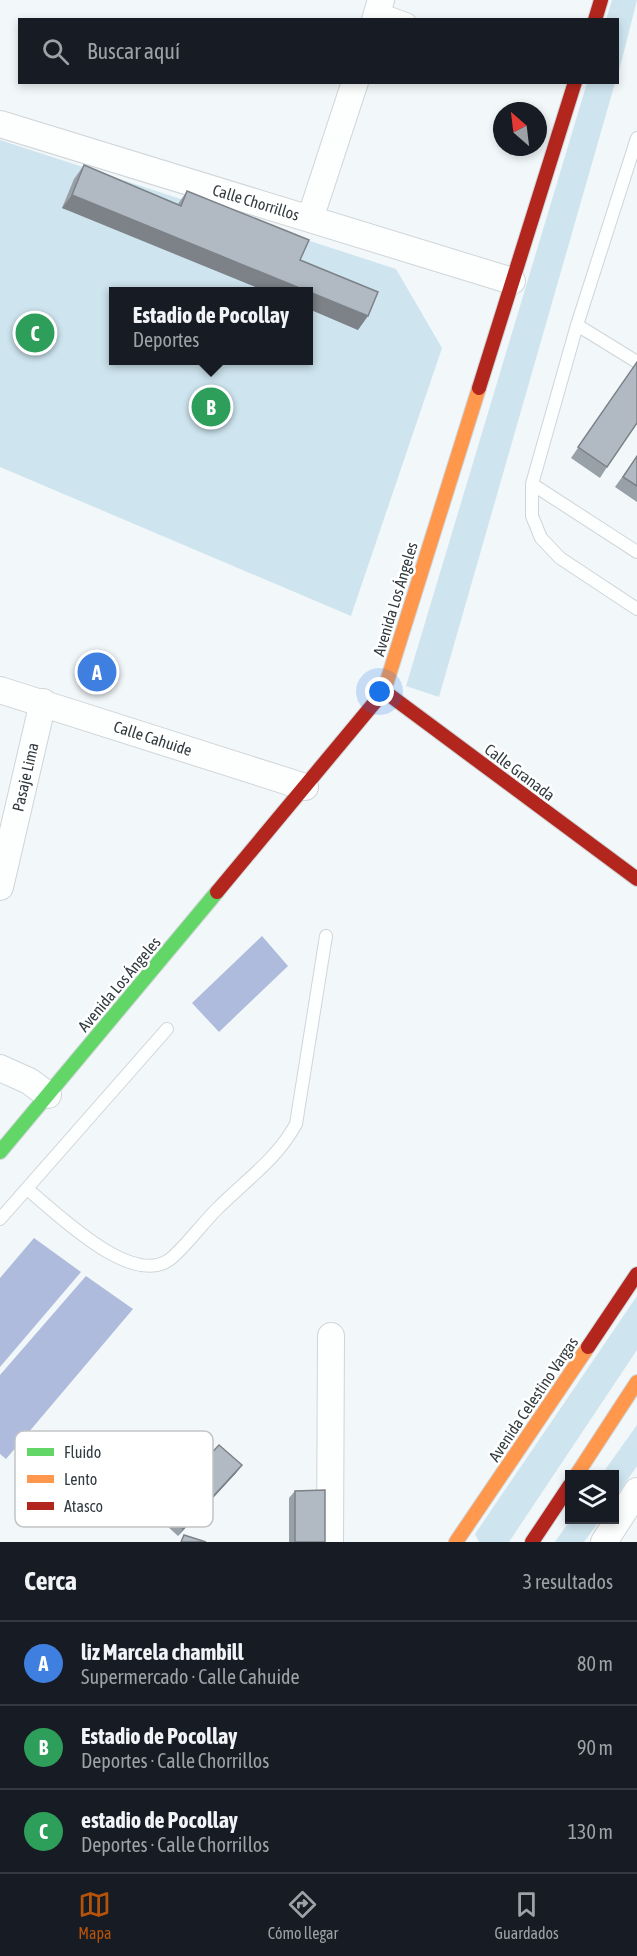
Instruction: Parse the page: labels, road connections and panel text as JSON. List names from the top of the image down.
{
  "streets": {
    "street": [
      "Calle Chorrillos",
      "Avenida Los Ángeles",
      "Calle Cahuide",
      "Calle Granada",
      "Pasaje Lima",
      "Avenida Celestino Vargas"
    ]
  },
  "crossings": [
    ["Calle Chorrillos", "Avenida Los Ángeles"],
    ["Avenida Los Ángeles", "Calle Cahuide"],
    ["Avenida Los Ángeles", "Calle Granada"],
    ["Calle Cahuide", "Pasaje Lima"]
  ],
  "legend": ["Fluido", "Lento", "Atasco"],
  "north": "top left",
  "page": {
    "search": "Buscar aquí",
    "popup": ["Estadio de Pocollay", "Deportes"],
    "pins": ["C", "B", "A"],
    "heading": ["Cerca", "3 resultados"],
    "list": [
      {
        "mark": "A",
        "name": "liz Marcela chambill",
        "note": "Supermercado · Calle Cahuide",
        "value": "80 m"
      },
      {
        "mark": "B",
        "name": "Estadio de Pocollay",
        "note": "Deportes · Calle Chorrillos",
        "value": "90 m"
      },
      {
        "mark": "C",
        "name": "estadio de Pocollay",
        "note": "Deportes · Calle Chorrillos",
        "value": "130 m"
      }
    ],
    "nav": ["Mapa", "Cómo llegar", "Guardados"]
  }
}
